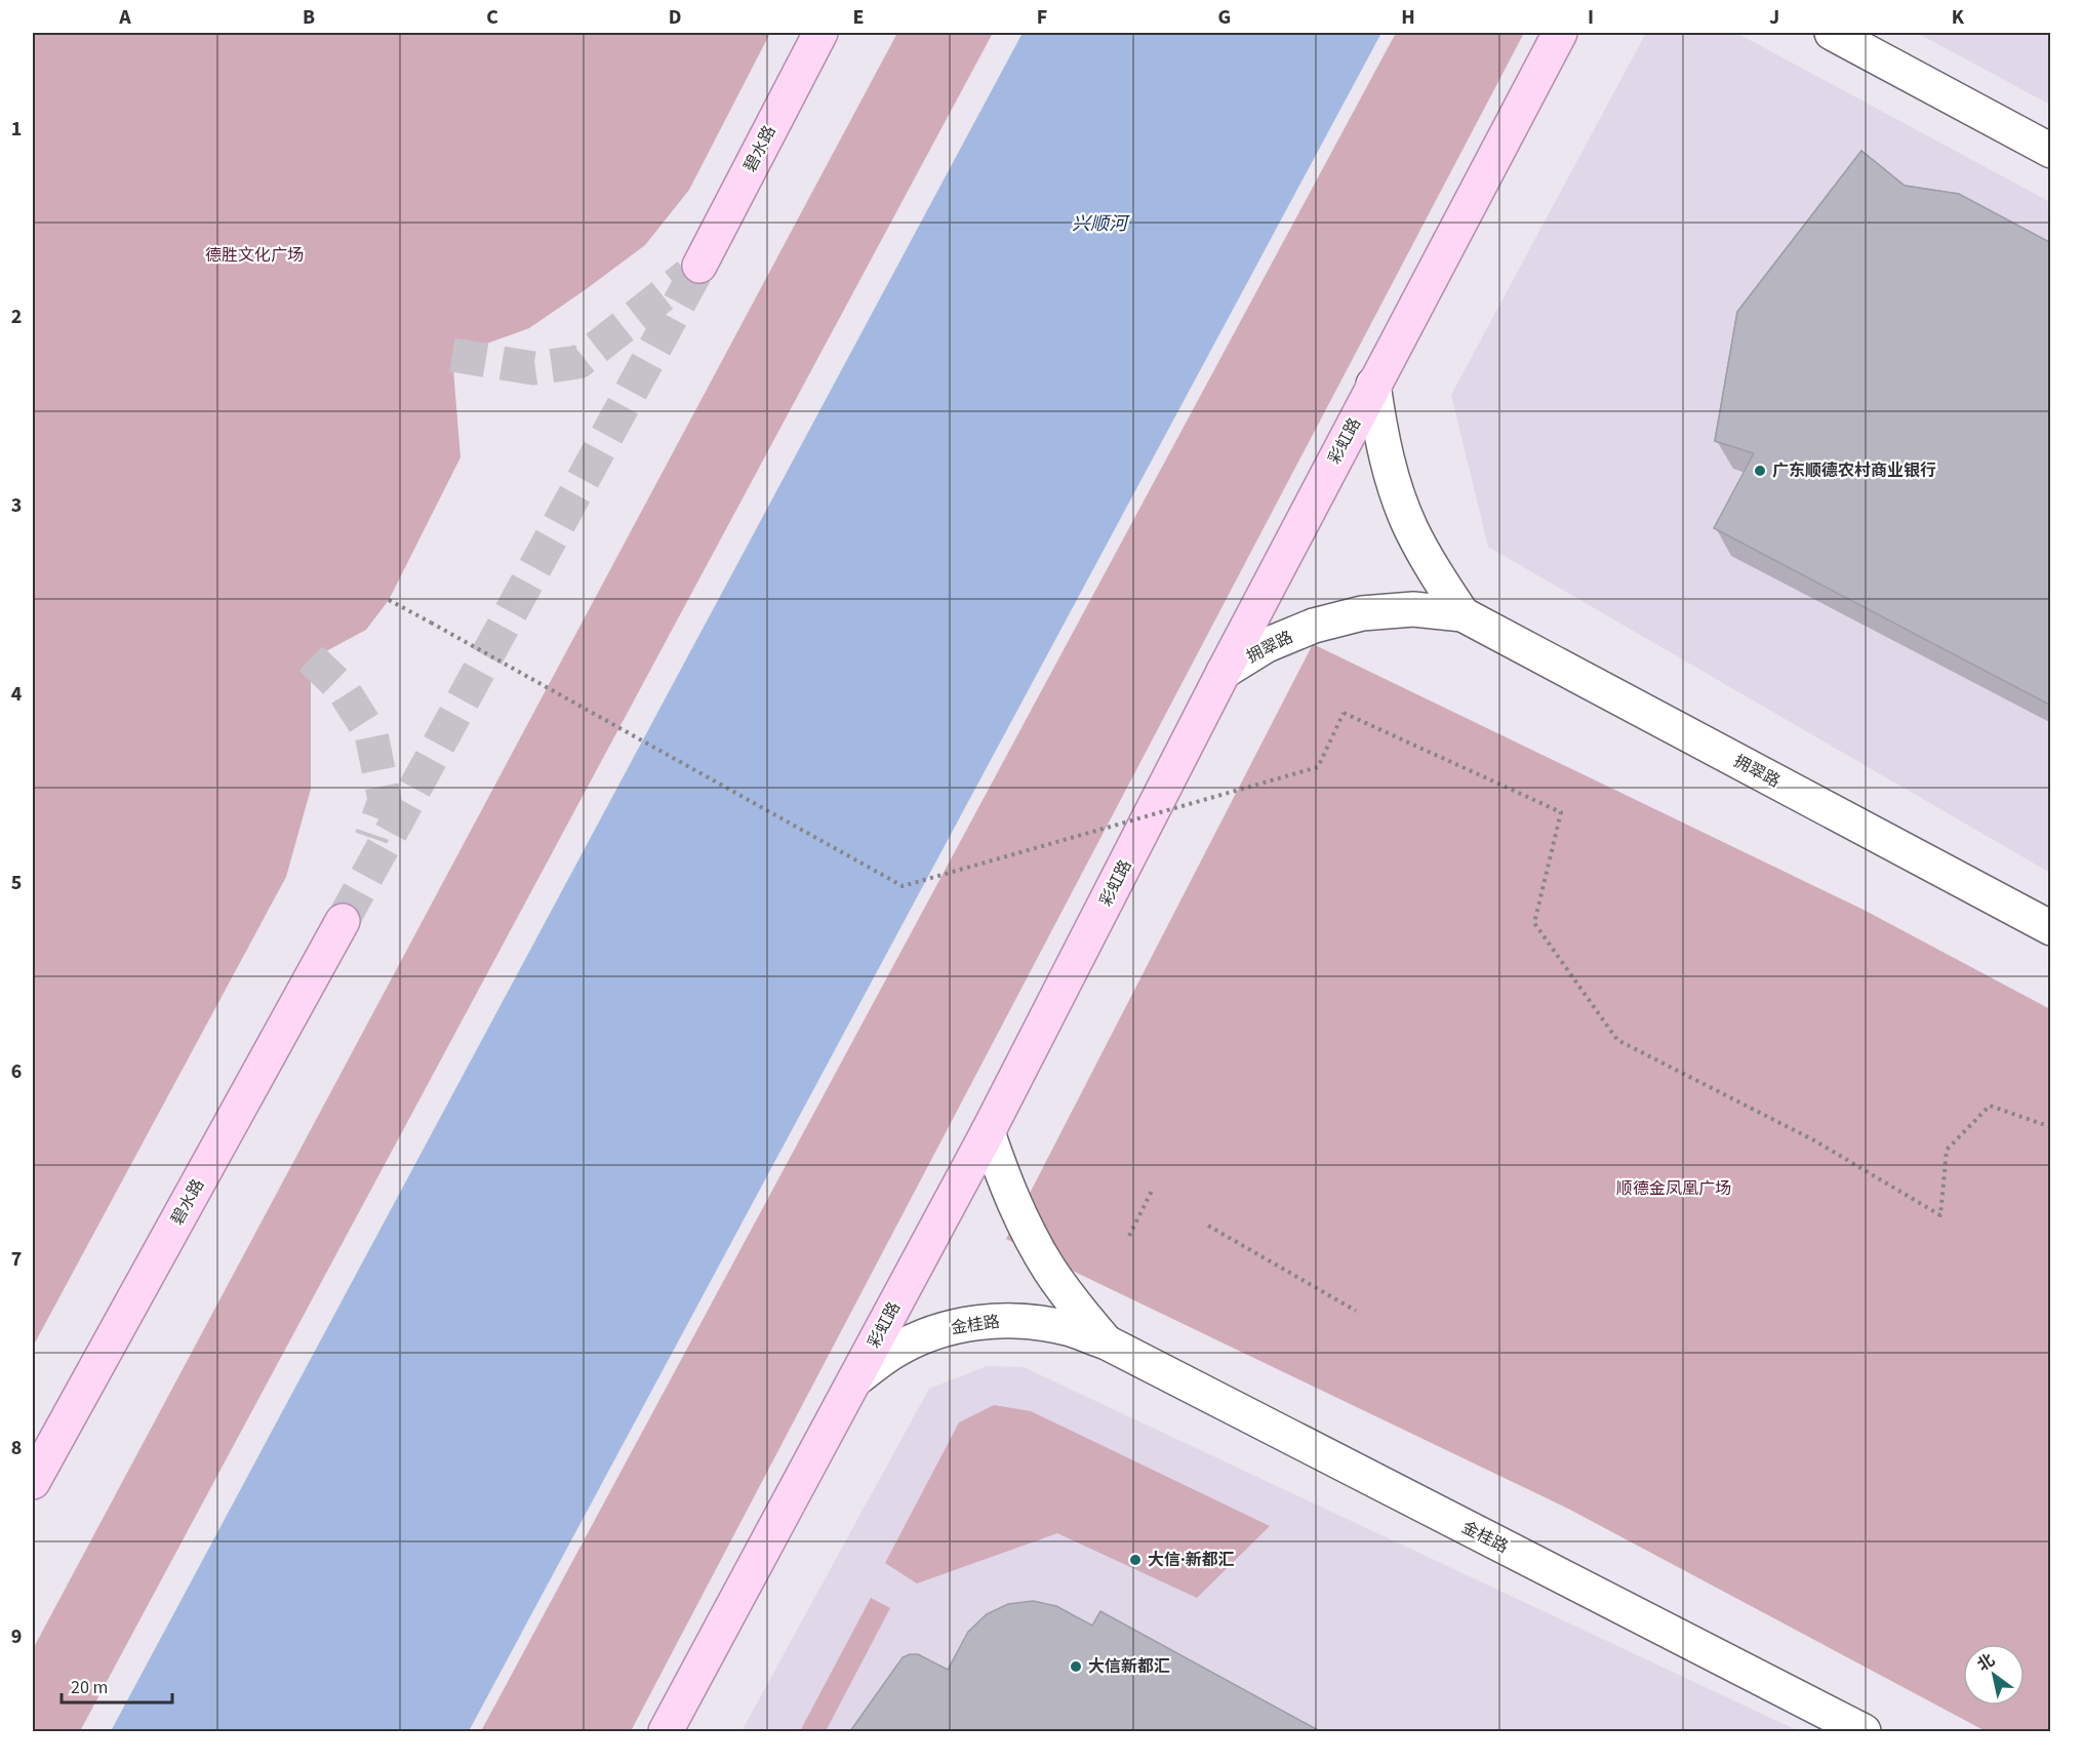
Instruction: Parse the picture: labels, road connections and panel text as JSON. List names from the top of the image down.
{
  "streets": {
    "main road": ["碧水路", "彩虹路"],
    "street": ["拥翠路", "金桂路"]
  },
  "crossings": [
    ["彩虹路", "拥翠路"],
    ["彩虹路", "金桂路"]
  ],
  "water": ["兴顺河"],
  "parks": ["德胜文化广场", "顺德金凤凰广场"],
  "places": ["广东顺德农村商业银行", "大信·新都汇", "大信新都汇"],
  "scale_bar": "20 m",
  "north": "top left",
  "grid": {
    "columns": [
      "A",
      "B",
      "C",
      "D",
      "E",
      "F",
      "G",
      "H",
      "I",
      "J",
      "K"
    ],
    "rows": [
      "1",
      "2",
      "3",
      "4",
      "5",
      "6",
      "7",
      "8",
      "9"
    ]
  }
}
